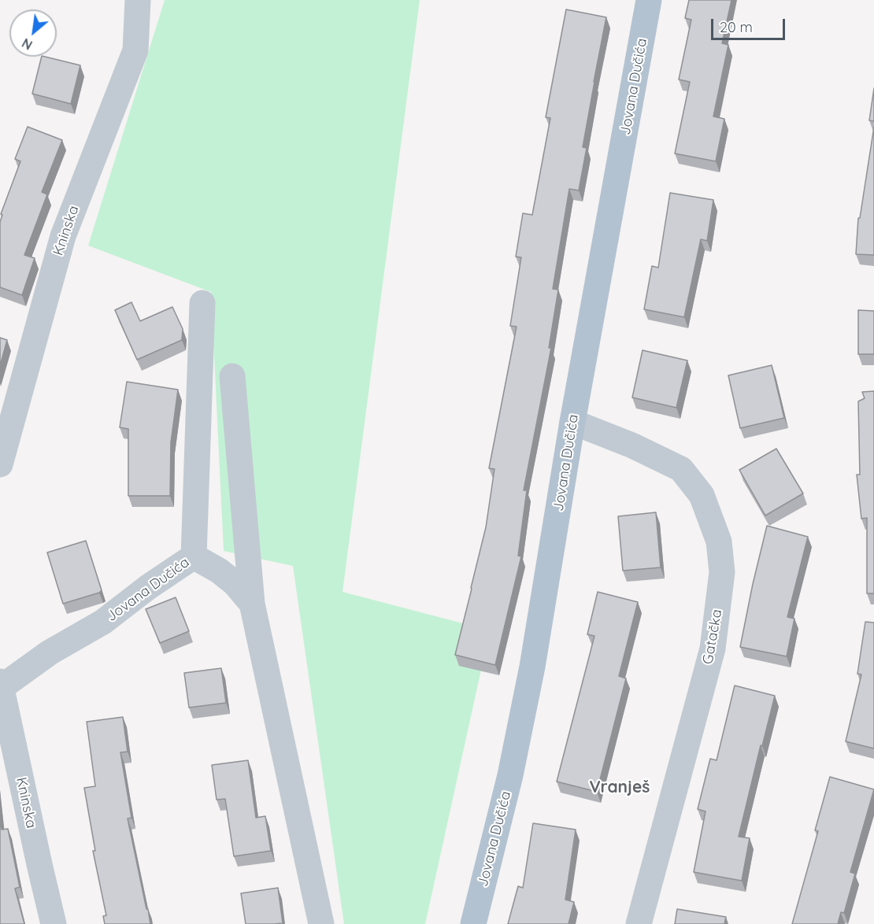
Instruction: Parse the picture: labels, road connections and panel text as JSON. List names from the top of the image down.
{
  "streets": {
    "main road": ["Jovana Dučića"],
    "street": ["Kninska", "Gatačka"]
  },
  "crossings": [
    ["Jovana Dučića", "Kninska"],
    ["Jovana Dučića", "Gatačka"]
  ],
  "districts": ["Vranješ"],
  "scale_bar": "20 m",
  "north": "bottom left"
}
